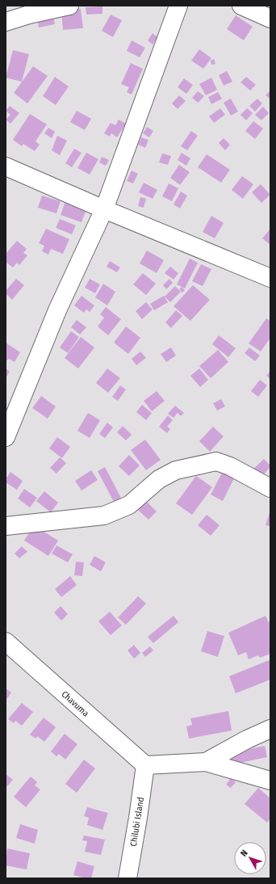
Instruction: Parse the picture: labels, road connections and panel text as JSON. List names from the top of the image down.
{
  "streets": {
    "street": ["Chavuma", "Chilubi Island"]
  },
  "crossings": [
    ["Chavuma", "Chilubi Island"]
  ],
  "north": "top left"
}
